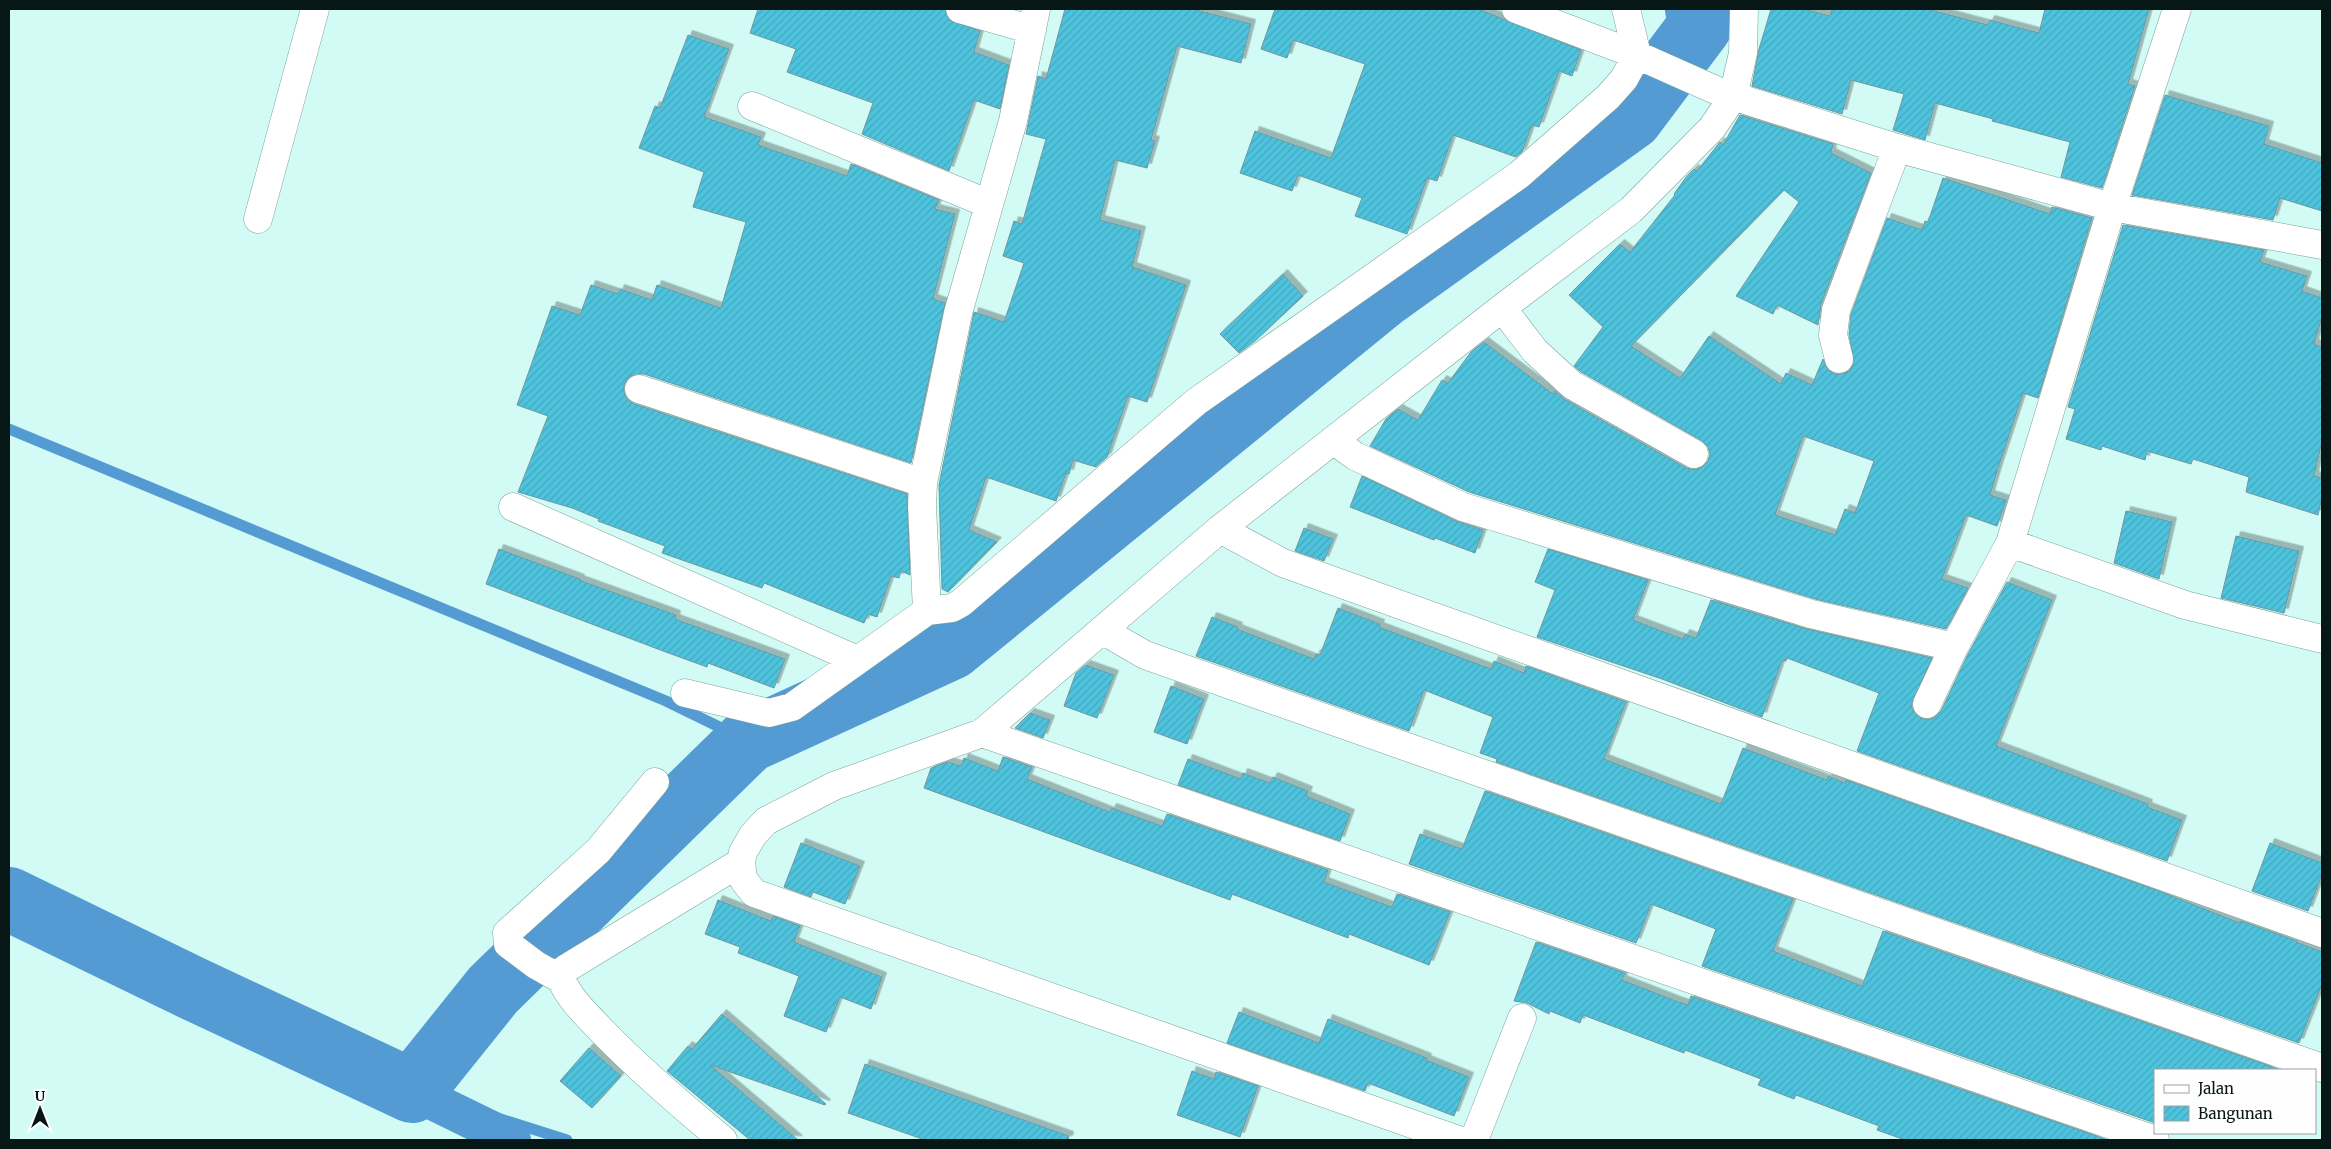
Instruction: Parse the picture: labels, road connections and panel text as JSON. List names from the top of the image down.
{
  "legend": ["Jalan", "Bangunan"],
  "north": "top"
}
